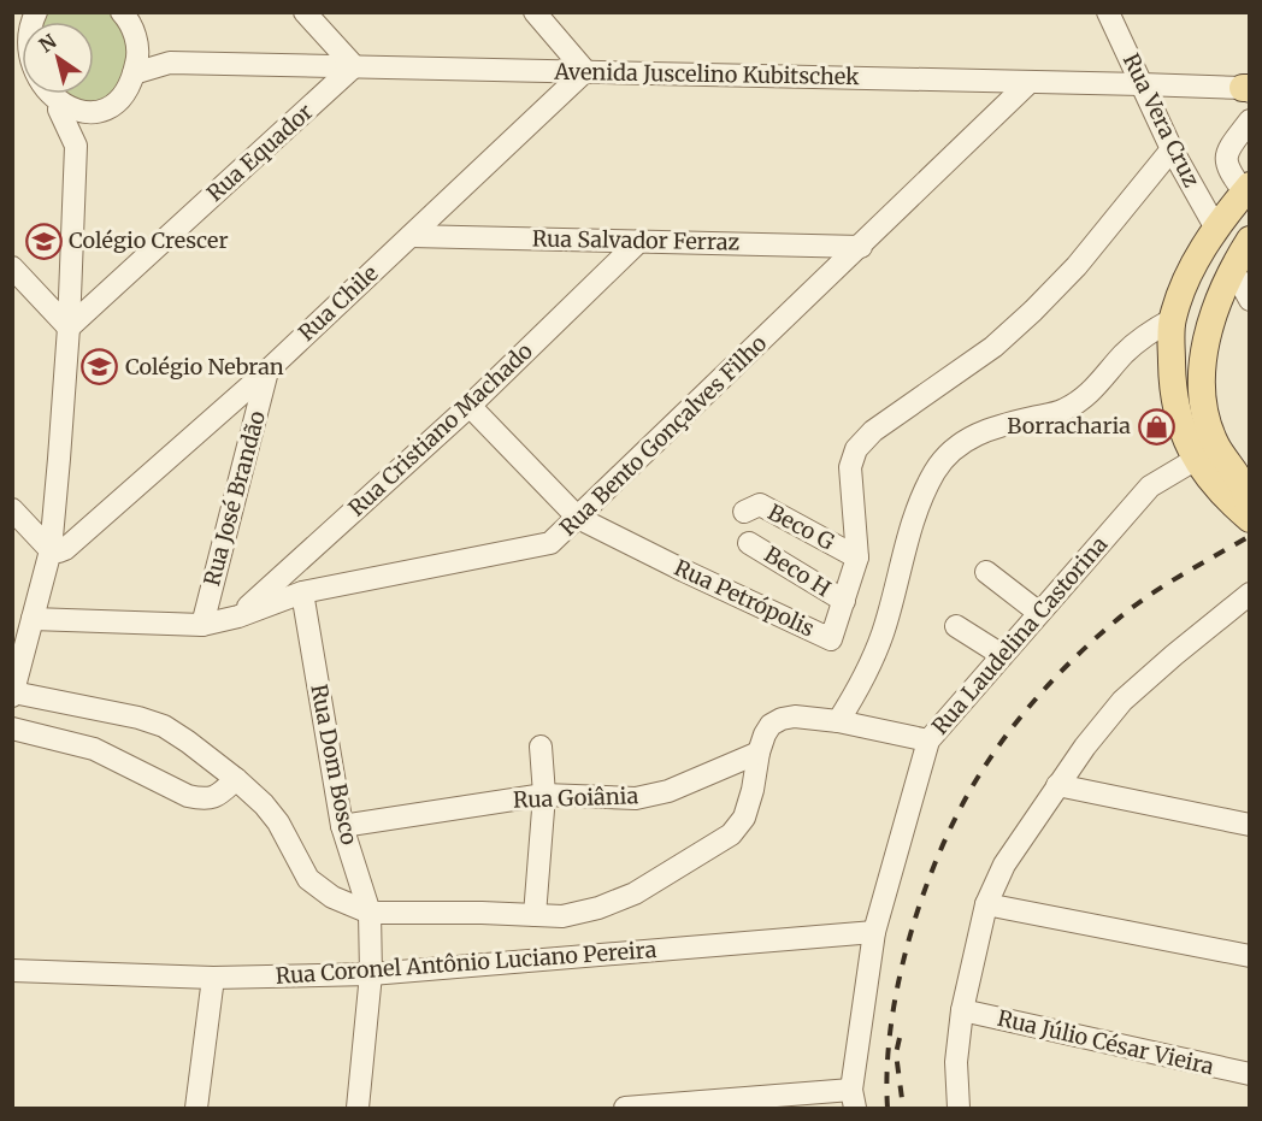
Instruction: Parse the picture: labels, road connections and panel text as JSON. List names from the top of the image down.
{
  "streets": {
    "street": [
      "Avenida Juscelino Kubitschek",
      "Rua Vera Cruz",
      "Rua Equador",
      "Rua Salvador Ferraz",
      "Rua Chile",
      "Rua Cristiano Machado",
      "Rua Bento Gonçalves Filho",
      "Rua José Brandão",
      "Beco G",
      "Beco H",
      "Rua Petrópolis",
      "Rua Laudelina Castorina",
      "Rua Dom Bosco",
      "Rua Goiânia",
      "Rua Coronel Antônio Luciano Pereira",
      "Rua Júlio César Vieira"
    ]
  },
  "crossings": [
    ["Avenida Juscelino Kubitschek", "Rua Vera Cruz"],
    ["Avenida Juscelino Kubitschek", "Rua Equador"],
    ["Avenida Juscelino Kubitschek", "Rua Chile"],
    ["Avenida Juscelino Kubitschek", "Rua Bento Gonçalves Filho"],
    ["Rua Vera Cruz", "Rua Petrópolis"],
    ["Rua Salvador Ferraz", "Rua Chile"],
    ["Rua Salvador Ferraz", "Rua Cristiano Machado"],
    ["Rua Salvador Ferraz", "Rua Bento Gonçalves Filho"],
    ["Rua Chile", "Rua José Brandão"],
    ["Rua Cristiano Machado", "Rua Bento Gonçalves Filho"],
    ["Rua Cristiano Machado", "Rua Petrópolis"],
    ["Rua Bento Gonçalves Filho", "Rua José Brandão"],
    ["Rua Bento Gonçalves Filho", "Rua Petrópolis"],
    ["Rua Bento Gonçalves Filho", "Rua Dom Bosco"],
    ["Beco G", "Rua Petrópolis"],
    ["Beco H", "Rua Petrópolis"],
    ["Rua Laudelina Castorina", "Rua Coronel Antônio Luciano Pereira"],
    ["Rua Dom Bosco", "Rua Goiânia"],
    ["Rua Dom Bosco", "Rua Coronel Antônio Luciano Pereira"]
  ],
  "places": {
    "school or university": ["Colégio Crescer", "Colégio Nebran"],
    "shop": ["Borracharia"]
  },
  "north": "top left"
}
